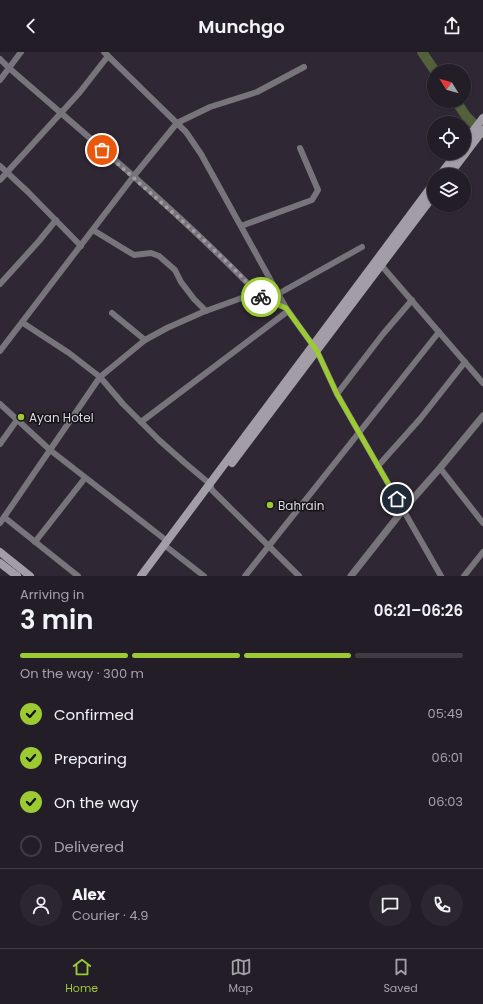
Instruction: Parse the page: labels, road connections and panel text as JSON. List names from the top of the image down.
{
  "places": ["Ayan Hotel", "Bahrain"],
  "north": "top left",
  "page": {
    "header": "Munchgo",
    "heading": ["3 min", "Arriving in", "06:21–06:26"],
    "panel": ["Alex", "Courier · 4.9"],
    "bar": "On the way · 300 m",
    "list": [
      ["Confirmed", "05:49"],
      ["Preparing", "06:01"],
      ["On the way", "06:03"],
      "Delivered"
    ],
    "tabs": ["Home", "Map", "Saved"]
  }
}
